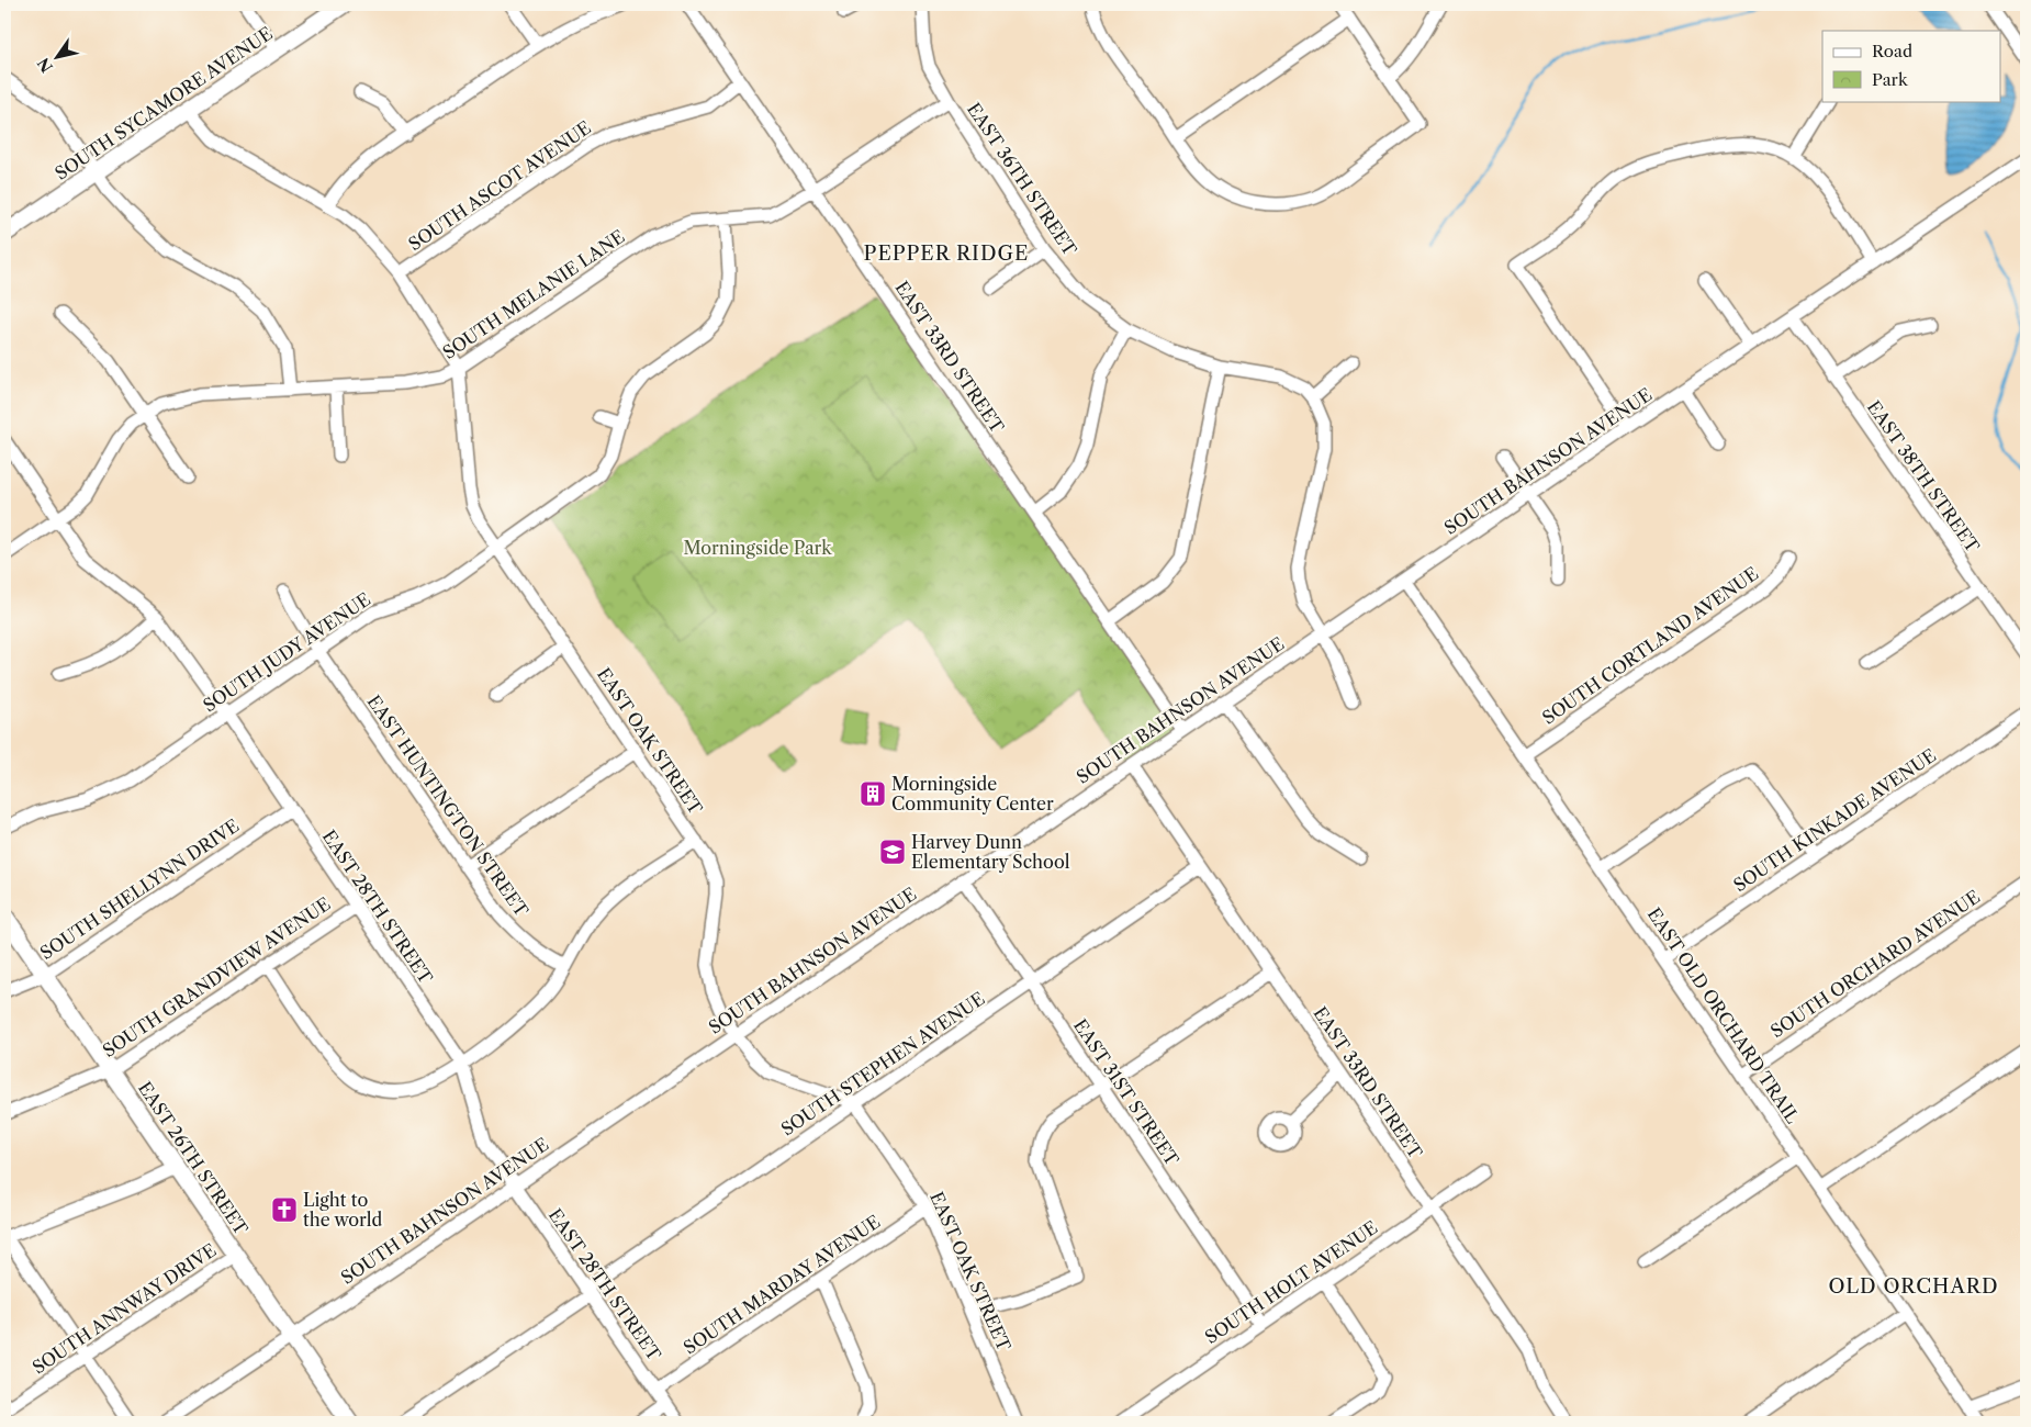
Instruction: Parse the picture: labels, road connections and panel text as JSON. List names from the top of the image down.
{
  "streets": {
    "main road": ["SOUTH SYCAMORE AVENUE", "EAST 26TH STREET"],
    "street": [
      "EAST 36TH STREET",
      "SOUTH ASCOT AVENUE",
      "SOUTH MELANIE LANE",
      "EAST 33RD STREET",
      "SOUTH BAHNSON AVENUE",
      "EAST 38TH STREET",
      "SOUTH CORTLAND AVENUE",
      "SOUTH JUDY AVENUE",
      "EAST OAK STREET",
      "EAST HUNTINGTON STREET",
      "SOUTH KINKADE AVENUE",
      "SOUTH SHELLYNN DRIVE",
      "EAST 28TH STREET",
      "SOUTH ORCHARD AVENUE",
      "SOUTH GRANDVIEW AVENUE",
      "EAST OLD ORCHARD TRAIL",
      "SOUTH STEPHEN AVENUE",
      "EAST 31ST STREET",
      "SOUTH HOLT AVENUE",
      "SOUTH MARDAY AVENUE",
      "SOUTH ANNWAY DRIVE"
    ]
  },
  "crossings": [
    ["SOUTH SYCAMORE AVENUE", "EAST OAK STREET"],
    ["EAST 36TH STREET", "SOUTH MELANIE LANE"],
    ["SOUTH ASCOT AVENUE", "EAST 33RD STREET"],
    ["SOUTH ASCOT AVENUE", "EAST OAK STREET"],
    ["SOUTH MELANIE LANE", "EAST 33RD STREET"],
    ["SOUTH MELANIE LANE", "SOUTH JUDY AVENUE"],
    ["SOUTH MELANIE LANE", "EAST OAK STREET"],
    ["SOUTH MELANIE LANE", "EAST 28TH STREET"],
    ["EAST 33RD STREET", "SOUTH BAHNSON AVENUE"],
    ["EAST 33RD STREET", "SOUTH STEPHEN AVENUE"],
    ["EAST 33RD STREET", "SOUTH HOLT AVENUE"],
    ["SOUTH BAHNSON AVENUE", "EAST 38TH STREET"],
    ["SOUTH BAHNSON AVENUE", "EAST OAK STREET"],
    ["SOUTH BAHNSON AVENUE", "EAST 28TH STREET"],
    ["SOUTH BAHNSON AVENUE", "EAST OLD ORCHARD TRAIL"],
    ["SOUTH BAHNSON AVENUE", "EAST 31ST STREET"],
    ["SOUTH BAHNSON AVENUE", "EAST 26TH STREET"],
    ["SOUTH CORTLAND AVENUE", "EAST OLD ORCHARD TRAIL"],
    ["SOUTH JUDY AVENUE", "EAST OAK STREET"],
    ["SOUTH JUDY AVENUE", "EAST HUNTINGTON STREET"],
    ["SOUTH JUDY AVENUE", "EAST 28TH STREET"],
    ["EAST OAK STREET", "SOUTH STEPHEN AVENUE"],
    ["EAST OAK STREET", "SOUTH MARDAY AVENUE"],
    ["SOUTH KINKADE AVENUE", "EAST OLD ORCHARD TRAIL"],
    ["SOUTH SHELLYNN DRIVE", "EAST 28TH STREET"],
    ["SOUTH SHELLYNN DRIVE", "EAST 26TH STREET"],
    ["EAST 28TH STREET", "SOUTH GRANDVIEW AVENUE"],
    ["EAST 28TH STREET", "SOUTH STEPHEN AVENUE"],
    ["EAST 28TH STREET", "SOUTH MARDAY AVENUE"],
    ["SOUTH ORCHARD AVENUE", "EAST OLD ORCHARD TRAIL"],
    ["SOUTH GRANDVIEW AVENUE", "EAST 26TH STREET"],
    ["SOUTH STEPHEN AVENUE", "EAST 31ST STREET"],
    ["EAST 31ST STREET", "SOUTH HOLT AVENUE"],
    ["EAST 26TH STREET", "SOUTH ANNWAY DRIVE"]
  ],
  "districts": ["PEPPER RIDGE", "OLD ORCHARD"],
  "parks": ["Morningside Park"],
  "places": {
    "building": ["Morningside Community Center"],
    "school or university": ["Harvey Dunn Elementary School"],
    "church": ["Light to the world"]
  },
  "legend": ["Road", "Park"],
  "north": "bottom left"
}
